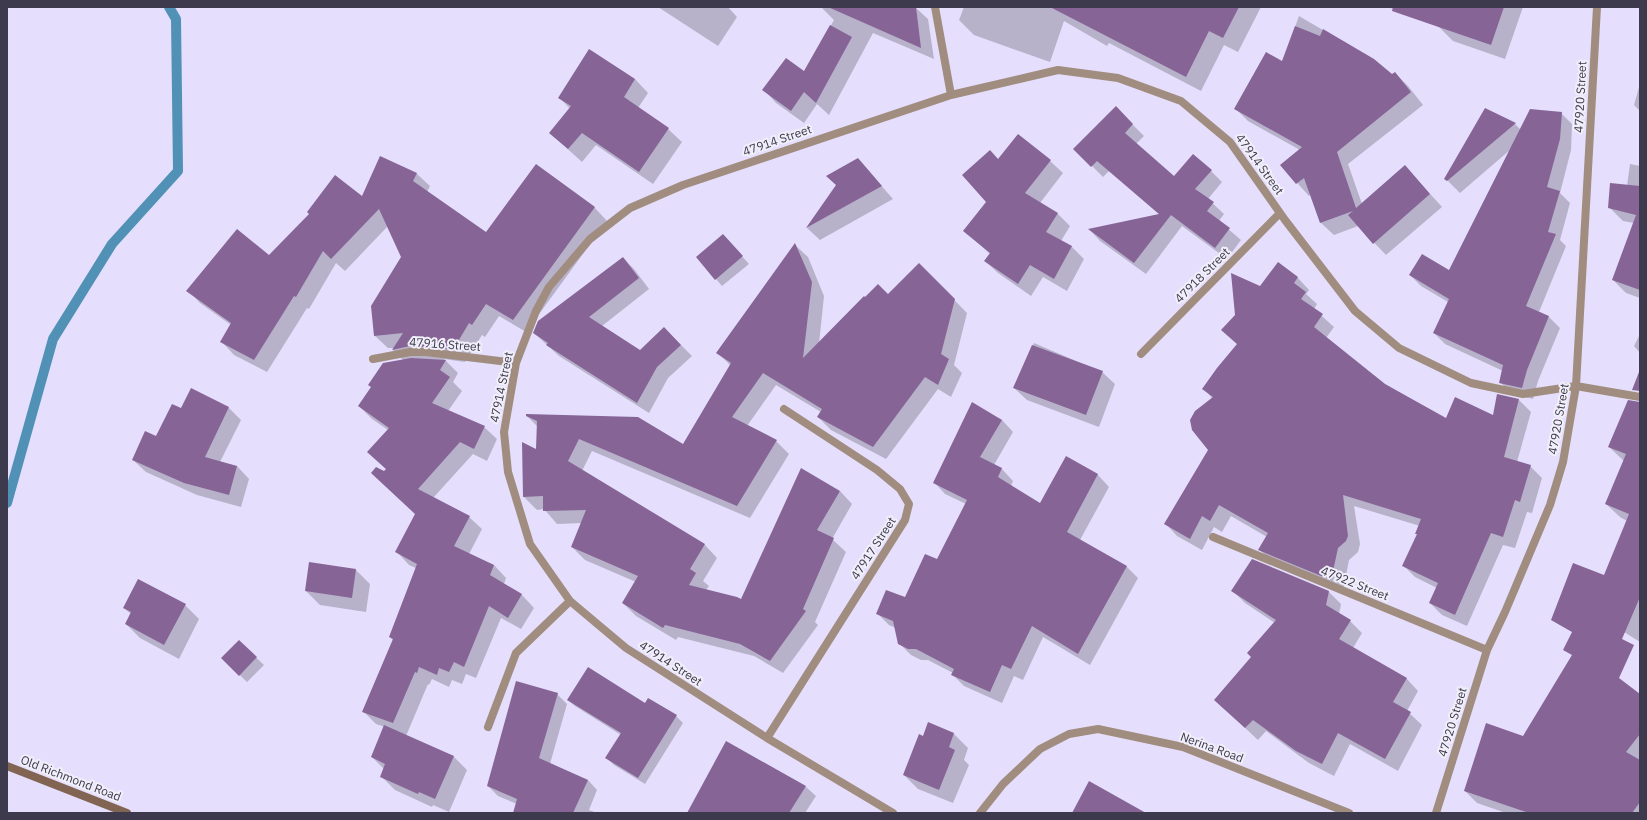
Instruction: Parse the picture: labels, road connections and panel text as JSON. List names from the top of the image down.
{
  "streets": {
    "street": [
      "47920 Street",
      "47914 Street",
      "47918 Street",
      "47916 Street",
      "47917 Street",
      "47922 Street",
      "Nerina Road",
      "Old Richmond Road"
    ]
  },
  "crossings": [
    ["47920 Street", "47914 Street"],
    ["47920 Street", "47922 Street"],
    ["47914 Street", "47918 Street"],
    ["47914 Street", "47916 Street"],
    ["47914 Street", "47917 Street"]
  ]
}
